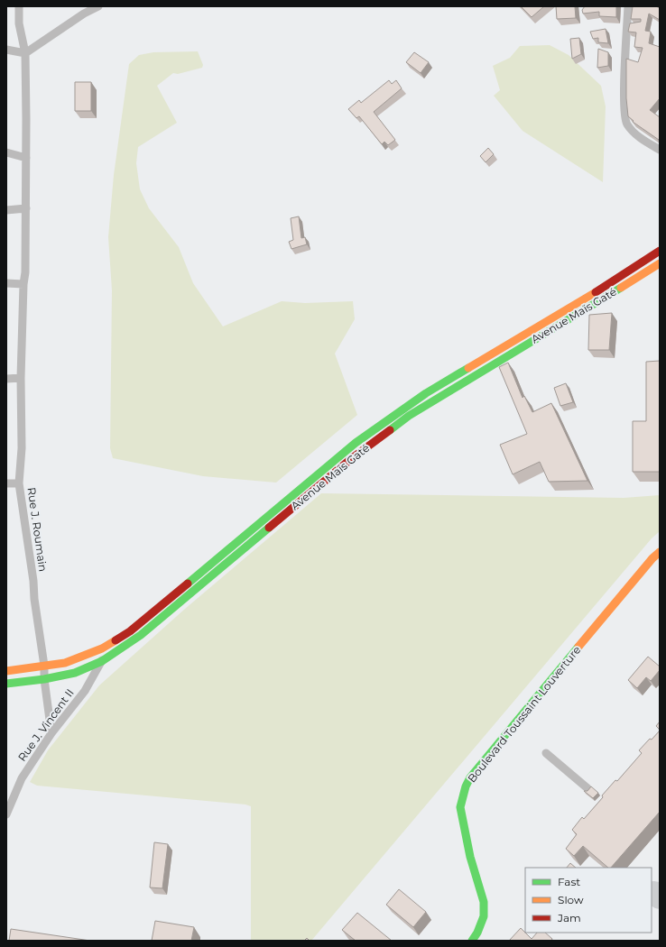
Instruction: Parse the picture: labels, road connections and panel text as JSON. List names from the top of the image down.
{
  "streets": {
    "main road": ["Avenue Maïs Gaté", "Boulevard Toussaint Louverture"],
    "street": ["Rue J. Roumain", "Rue J. Vincent II"]
  },
  "crossings": [
    ["Avenue Maïs Gaté", "Rue J. Roumain"],
    ["Avenue Maïs Gaté", "Rue J. Vincent II"],
    ["Rue J. Roumain", "Rue J. Vincent II"]
  ],
  "legend": ["Fast", "Slow", "Jam"]
}
